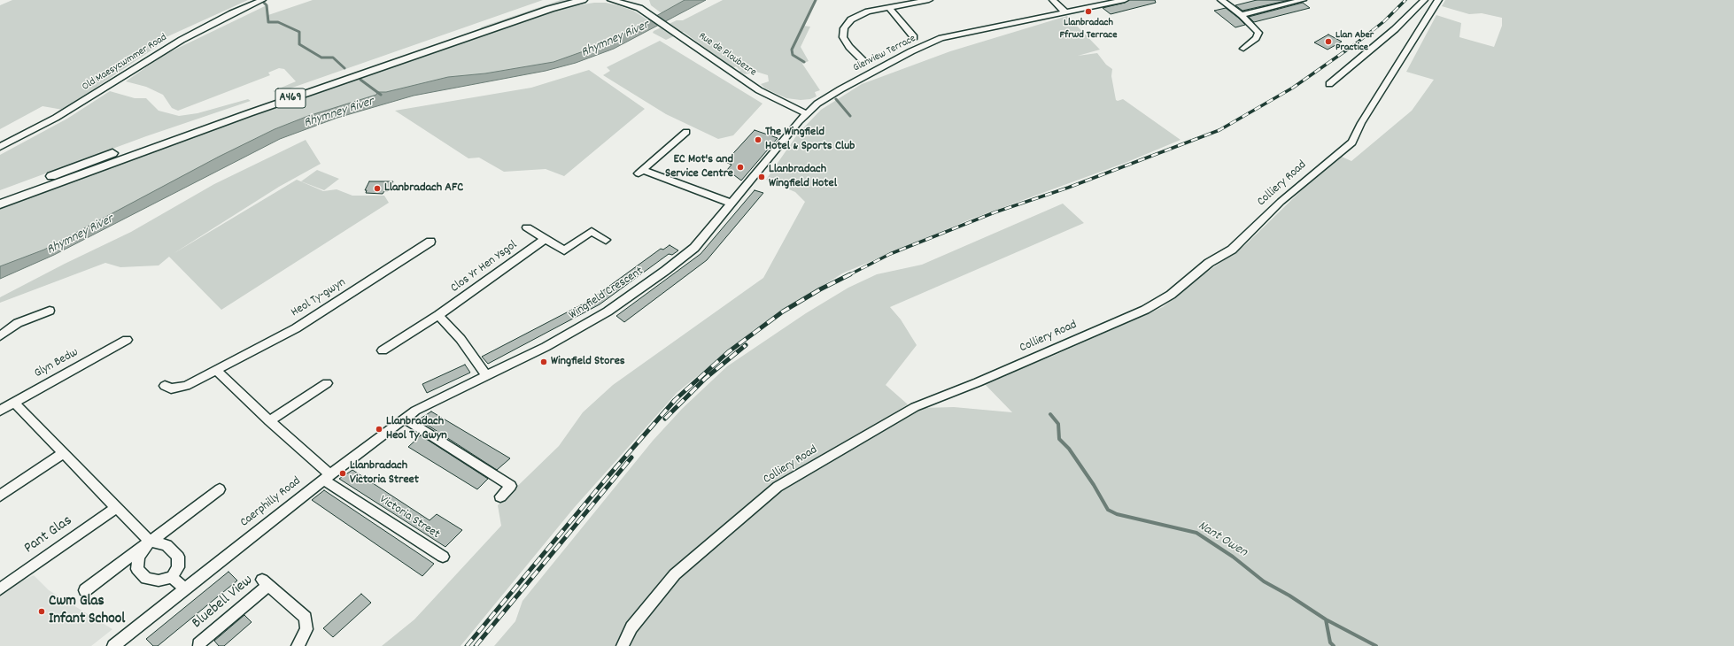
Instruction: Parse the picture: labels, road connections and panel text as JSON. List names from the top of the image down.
{
  "streets": {
    "main road": ["A469"],
    "street": [
      "Glenview Terrace",
      "Rue de Ploubezre",
      "Old Maesycwmmer Road",
      "Colliery Road",
      "Clos Yr Hen Ysgol",
      "Wingfield Crescent",
      "Heol Ty-gwyn",
      "Glyn Bedw",
      "Caerphilly Road",
      "Victoria Street",
      "Pant Glas",
      "Bluebell View"
    ]
  },
  "crossings": [
    ["Glenview Terrace", "Rue de Ploubezre"],
    ["Glenview Terrace", "Wingfield Crescent"],
    ["Wingfield Crescent", "Caerphilly Road"],
    ["Caerphilly Road", "Victoria Street"]
  ],
  "water": ["Rhymney River", "Nant Owen"],
  "places": [
    "Llanbradach Ffrwd Terrace",
    "Llan Aber Practice",
    "The Wingfield Hotel & Sports Club",
    "EC Mot's and Service Centre",
    "Llanbradach Wingfield Hotel",
    "Llanbradach AFC",
    "Wingfield Stores",
    "Llanbradach Heol Ty Gwyn",
    "Llanbradach Victoria Street",
    "Cwm Glas Infant School"
  ]
}
